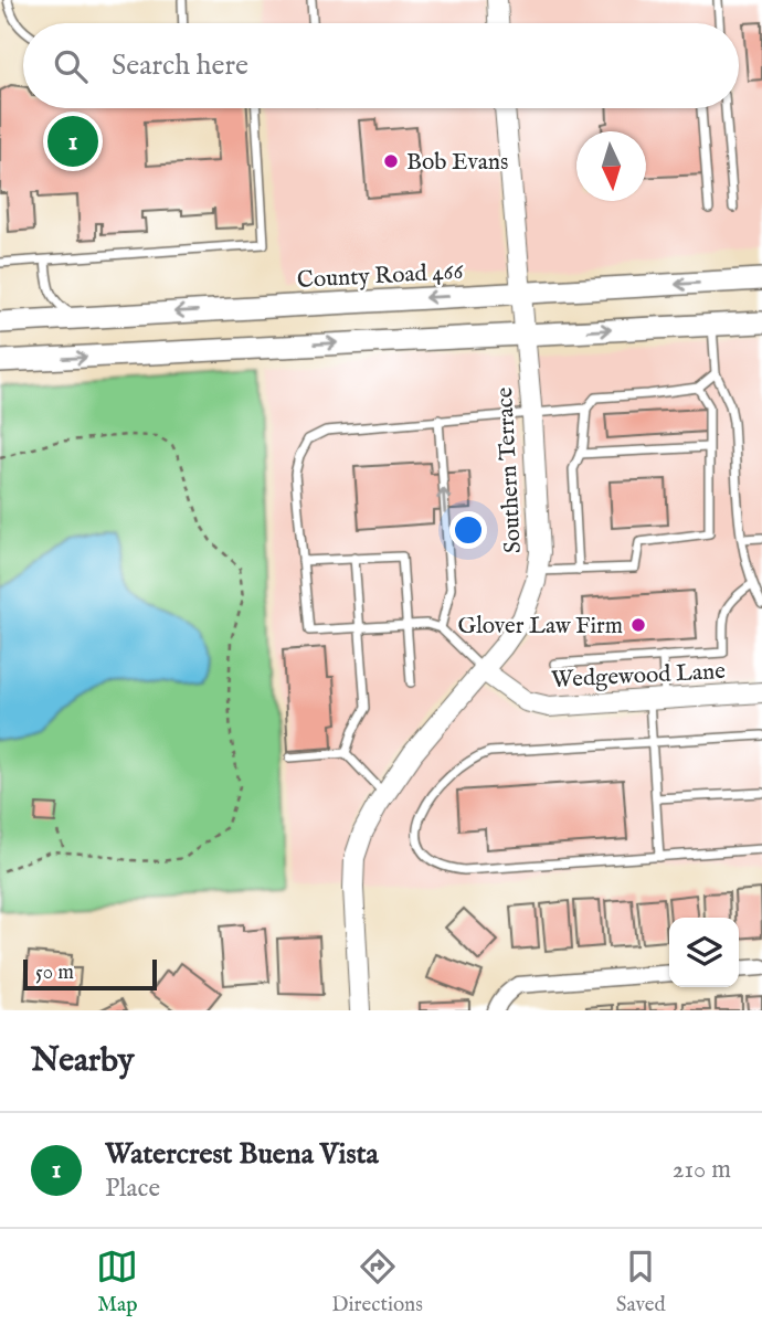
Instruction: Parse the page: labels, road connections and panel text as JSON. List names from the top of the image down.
{
  "streets": {
    "main road": ["County Road 466"],
    "street": ["Southern Terrace", "Wedgewood Lane"]
  },
  "crossings": [
    ["County Road 466", "Southern Terrace"],
    ["Southern Terrace", "Wedgewood Lane"]
  ],
  "places": ["Bob Evans", "Glover Law Firm"],
  "scale_bar": "50 m",
  "north": "bottom",
  "page": {
    "search": "Search here",
    "pins": "1",
    "scale": "50 m",
    "heading": "Nearby",
    "list": [
      {
        "mark": "1",
        "name": "Watercrest Buena Vista",
        "note": "Place",
        "value": "210 m"
      }
    ],
    "nav": ["Map", "Directions", "Saved"]
  }
}
